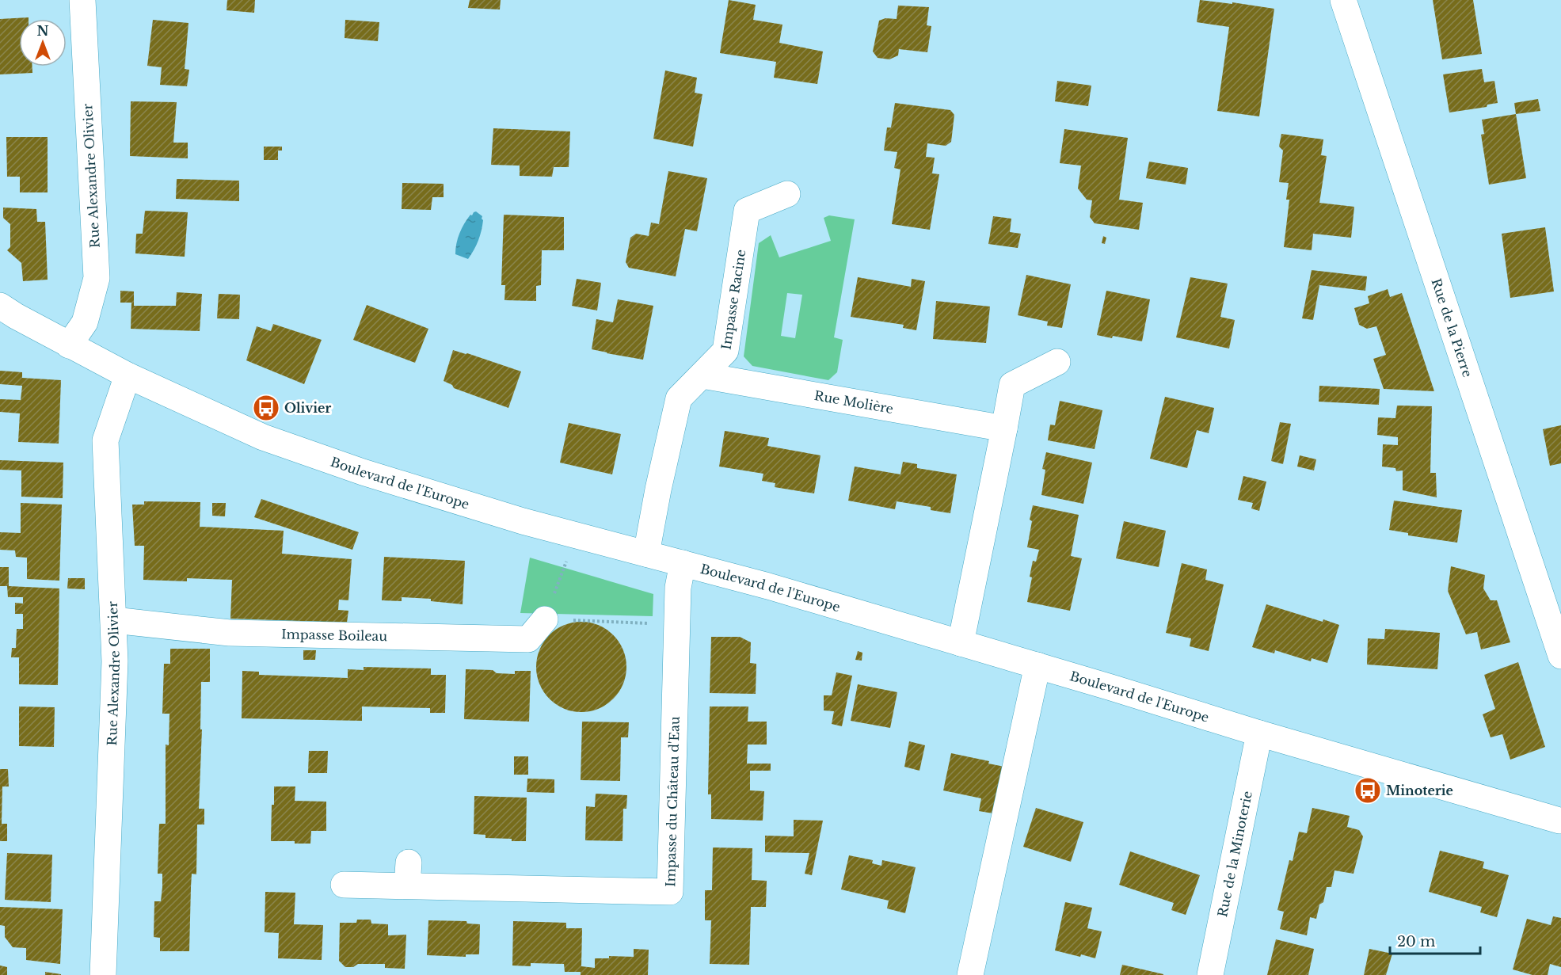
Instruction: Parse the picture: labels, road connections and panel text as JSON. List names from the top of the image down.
{
  "streets": {
    "street": [
      "Rue Alexandre Olivier",
      "Impasse Racine",
      "Rue de la Pierre",
      "Rue Molière",
      "Boulevard de l'Europe",
      "Impasse Boileau",
      "Impasse du Château d'Eau",
      "Rue de la Minoterie"
    ]
  },
  "crossings": [
    ["Rue Alexandre Olivier", "Boulevard de l'Europe"],
    ["Rue Alexandre Olivier", "Impasse Boileau"],
    ["Impasse Racine", "Rue Molière"],
    ["Impasse Racine", "Boulevard de l'Europe"],
    ["Boulevard de l'Europe", "Impasse du Château d'Eau"],
    ["Boulevard de l'Europe", "Rue de la Minoterie"]
  ],
  "places": {
    "bus stop": ["Olivier", "Minoterie"]
  },
  "scale_bar": "20 m",
  "north": "top"
}
